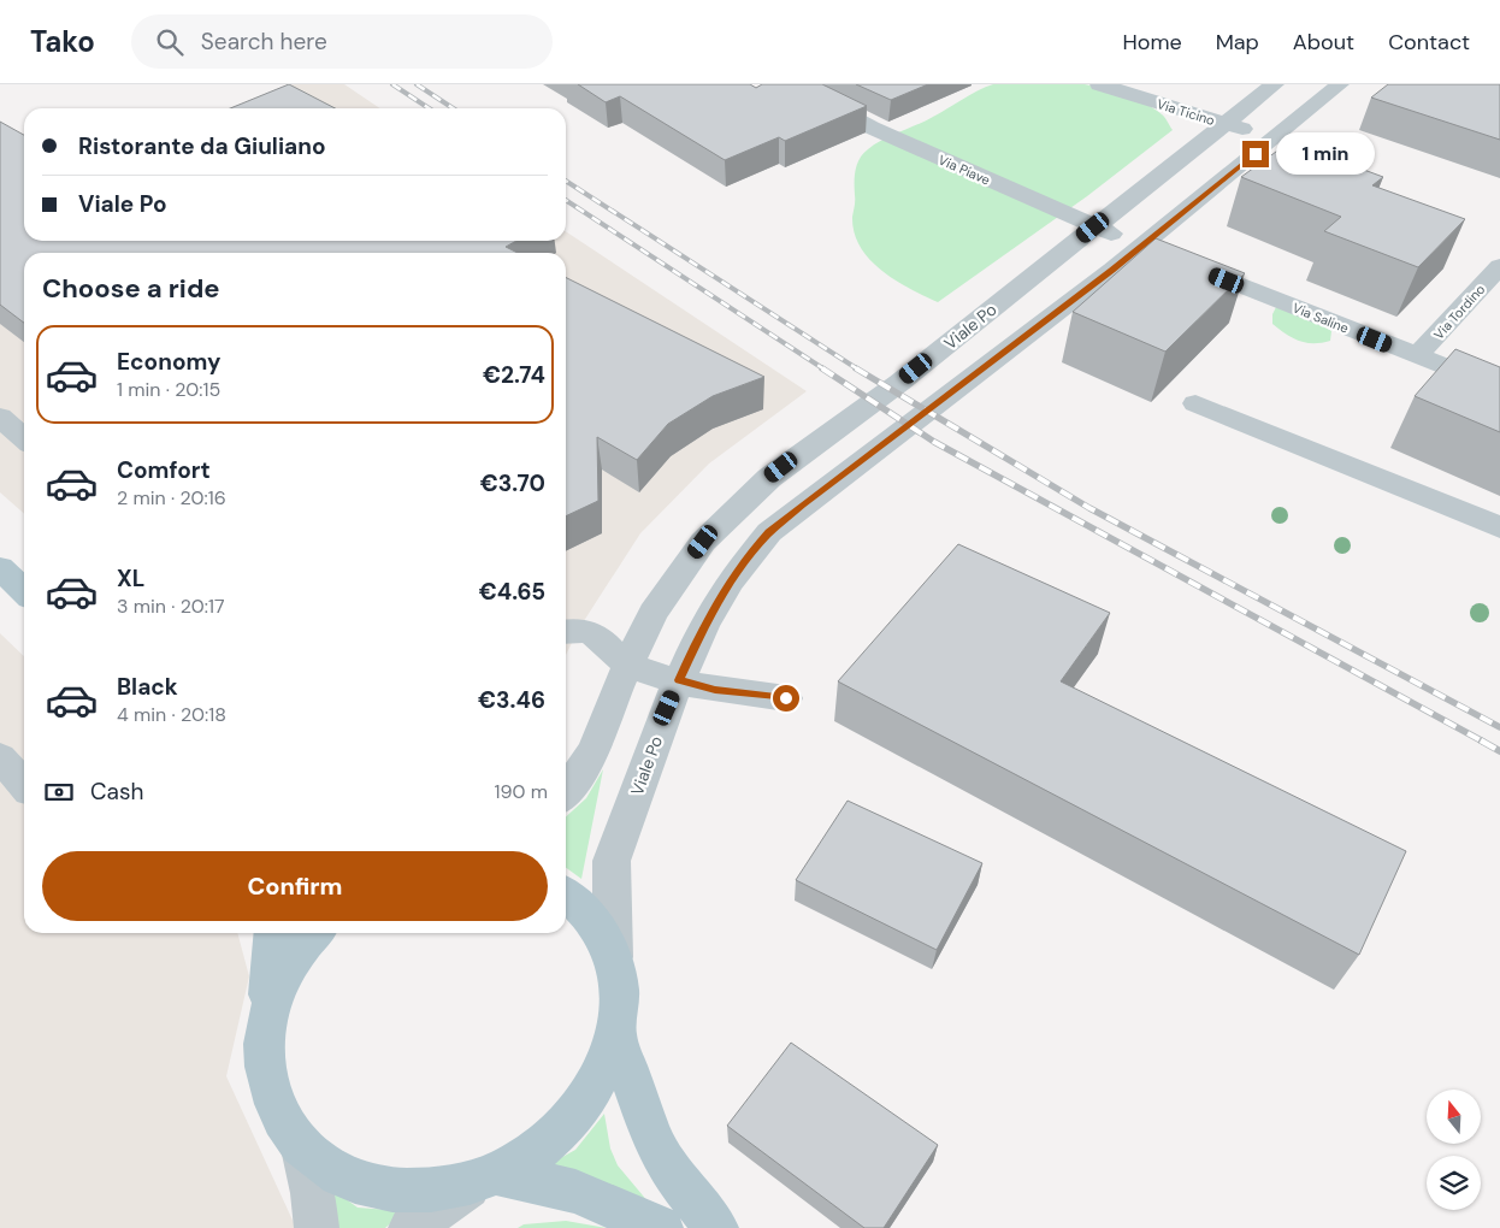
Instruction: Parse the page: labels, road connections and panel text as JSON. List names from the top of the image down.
{
  "streets": {
    "street": [
      "Via Ticino",
      "Via Piave",
      "Via Tordino",
      "Via Saline",
      "Viale Po"
    ]
  },
  "crossings": [
    ["Via Ticino", "Viale Po"],
    ["Via Piave", "Via Saline"],
    ["Via Piave", "Viale Po"],
    ["Via Tordino", "Via Saline"],
    ["Via Saline", "Viale Po"]
  ],
  "north": "top",
  "page": {
    "header": "Tako",
    "search": "Search here",
    "nav": [
      "Home",
      "Map",
      "About",
      "Contact"
    ],
    "banner": ["Ristorante da Giuliano", "Viale Po"],
    "bubble": "1 min",
    "heading": "Choose a ride",
    "list": [
      {
        "name": "Economy",
        "note": "1 min · 20:15",
        "value": "€2.74"
      },
      {
        "name": "Comfort",
        "note": "2 min · 20:16",
        "value": "€3.70"
      },
      {
        "name": "XL",
        "note": "3 min · 20:17",
        "value": "€4.65"
      },
      {
        "name": "Black",
        "note": "4 min · 20:18",
        "value": "€3.46"
      }
    ],
    "pay": ["Cash", "190 m"],
    "buttons": "Confirm"
  }
}
